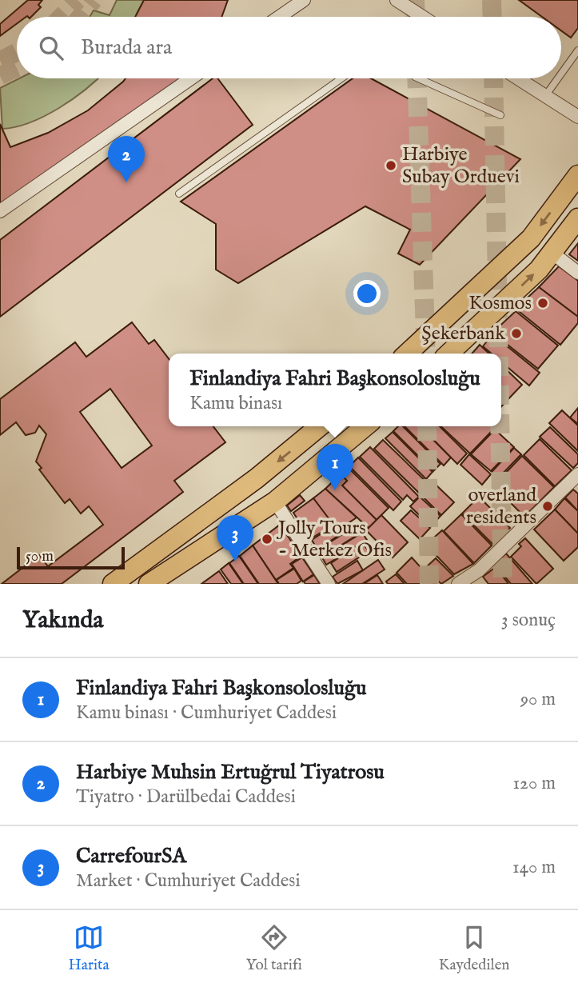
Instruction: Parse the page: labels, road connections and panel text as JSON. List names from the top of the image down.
{
  "places": [
    "Harbiye Subay Orduevi",
    "Kosmos",
    "Şekerbank",
    "overland residents",
    "Jolly Tours - Merkez Ofis"
  ],
  "scale_bar": "50 m",
  "page": {
    "search": "Burada ara",
    "pins": ["2", "1", "3"],
    "popup": ["Finlandiya Fahri Başkonsolosluğu", "Kamu binası"],
    "scale": "50 m",
    "heading": ["Yakında", "3 sonuç"],
    "list": [
      {
        "mark": "1",
        "name": "Finlandiya Fahri Başkonsolosluğu",
        "note": "Kamu binası · Cumhuriyet Caddesi",
        "value": "90 m"
      },
      {
        "mark": "2",
        "name": "Harbiye Muhsin Ertuğrul Tiyatrosu",
        "note": "Tiyatro · Darülbedai Caddesi",
        "value": "120 m"
      },
      {
        "mark": "3",
        "name": "CarrefourSA",
        "note": "Market · Cumhuriyet Caddesi",
        "value": "140 m"
      }
    ],
    "nav": ["Harita", "Yol tarifi", "Kaydedilen"]
  }
}
